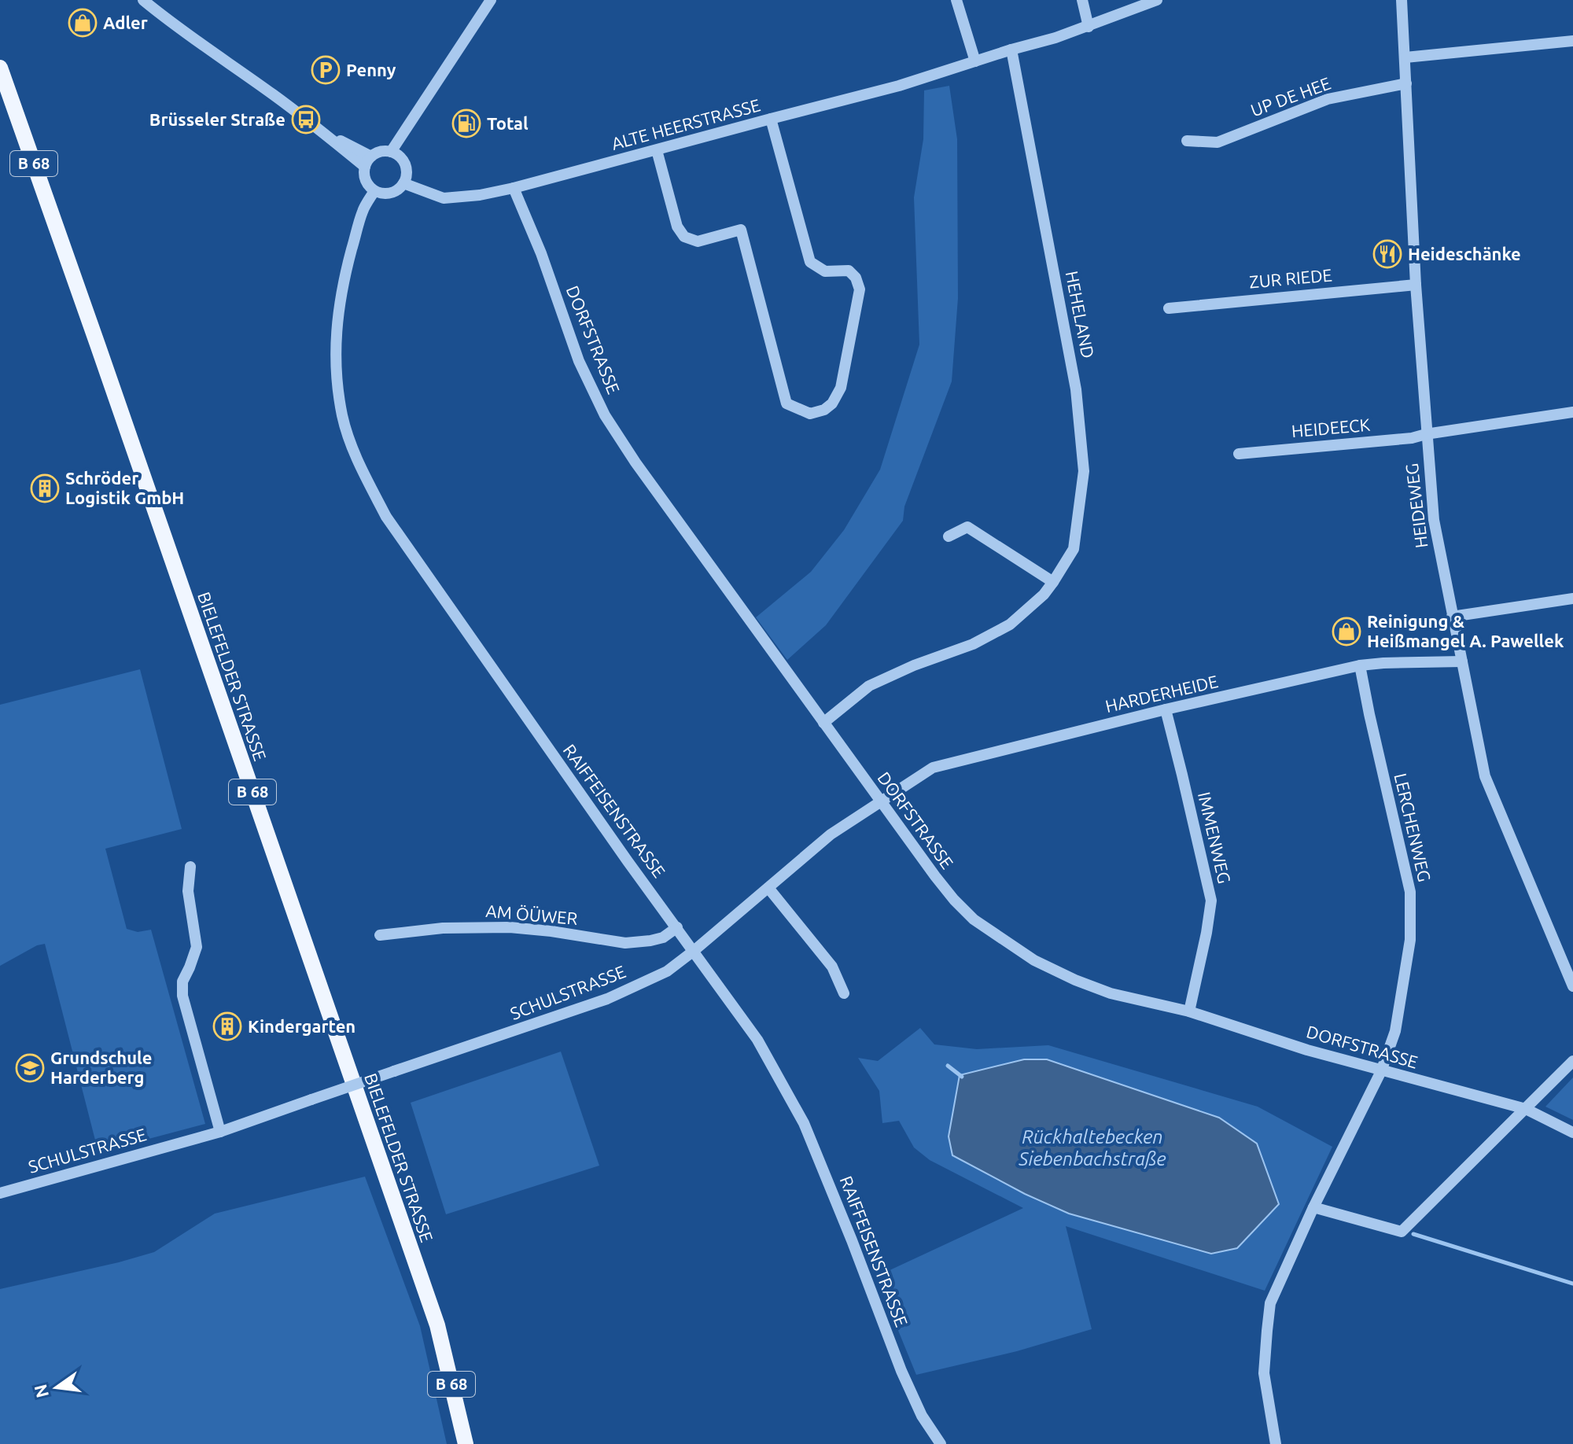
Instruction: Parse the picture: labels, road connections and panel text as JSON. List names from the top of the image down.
{
  "streets": {
    "main road": ["B 68", "BIELEFELDER STRASSE"],
    "street": [
      "UP DE HEE",
      "ALTE HEERSTRASSE",
      "ZUR RIEDE",
      "HEHELAND",
      "DORFSTRASSE",
      "HEIDEECK",
      "HEIDEWEG",
      "HARDERHEIDE",
      "RAIFFEISENSTRASSE",
      "LERCHENWEG",
      "IMMENWEG",
      "AM ÖÜWER",
      "SCHULSTRASSE"
    ]
  },
  "crossings": [
    ["UP DE HEE", "HEIDEWEG"],
    ["ALTE HEERSTRASSE", "HEHELAND"],
    ["ALTE HEERSTRASSE", "DORFSTRASSE"],
    ["ALTE HEERSTRASSE", "RAIFFEISENSTRASSE"],
    ["ZUR RIEDE", "HEIDEWEG"],
    ["HEHELAND", "DORFSTRASSE"],
    ["DORFSTRASSE", "HARDERHEIDE"],
    ["DORFSTRASSE", "LERCHENWEG"],
    ["DORFSTRASSE", "IMMENWEG"],
    ["DORFSTRASSE", "SCHULSTRASSE"],
    ["HEIDEECK", "HEIDEWEG"],
    ["HEIDEWEG", "HARDERHEIDE"],
    ["HARDERHEIDE", "LERCHENWEG"],
    ["HARDERHEIDE", "IMMENWEG"],
    ["HARDERHEIDE", "SCHULSTRASSE"],
    ["RAIFFEISENSTRASSE", "AM ÖÜWER"],
    ["RAIFFEISENSTRASSE", "SCHULSTRASSE"]
  ],
  "water": ["Rückhaltebecken Siebenbachstraße"],
  "places": {
    "shop": ["Adler", "Reinigung & Heißmangel A. Pawellek"],
    "parking": ["Penny"],
    "bus stop": ["Brüsseler Straße"],
    "fuel station": ["Total"],
    "restaurant": ["Heideschänke"],
    "building": ["Schröder Logistik GmbH", "Kindergarten"],
    "school or university": ["Grundschule Harderberg"]
  },
  "north": "left"
}
